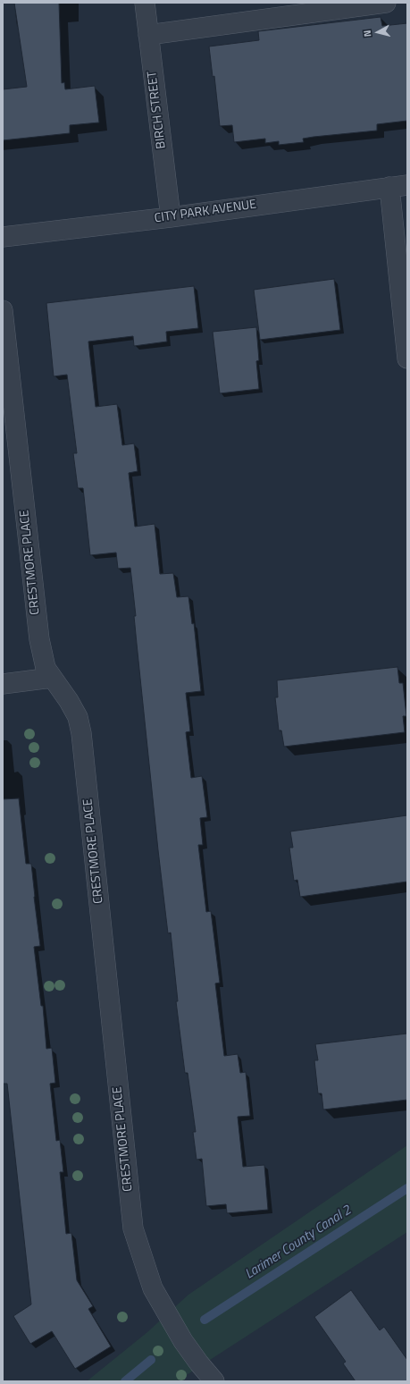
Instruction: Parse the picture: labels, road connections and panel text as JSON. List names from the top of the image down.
{
  "streets": {
    "street": ["BIRCH STREET", "CITY PARK AVENUE", "CRESTMORE PLACE"]
  },
  "crossings": [
    ["BIRCH STREET", "CITY PARK AVENUE"]
  ],
  "water": ["Larimer County Canal 2"],
  "north": "left"
}
